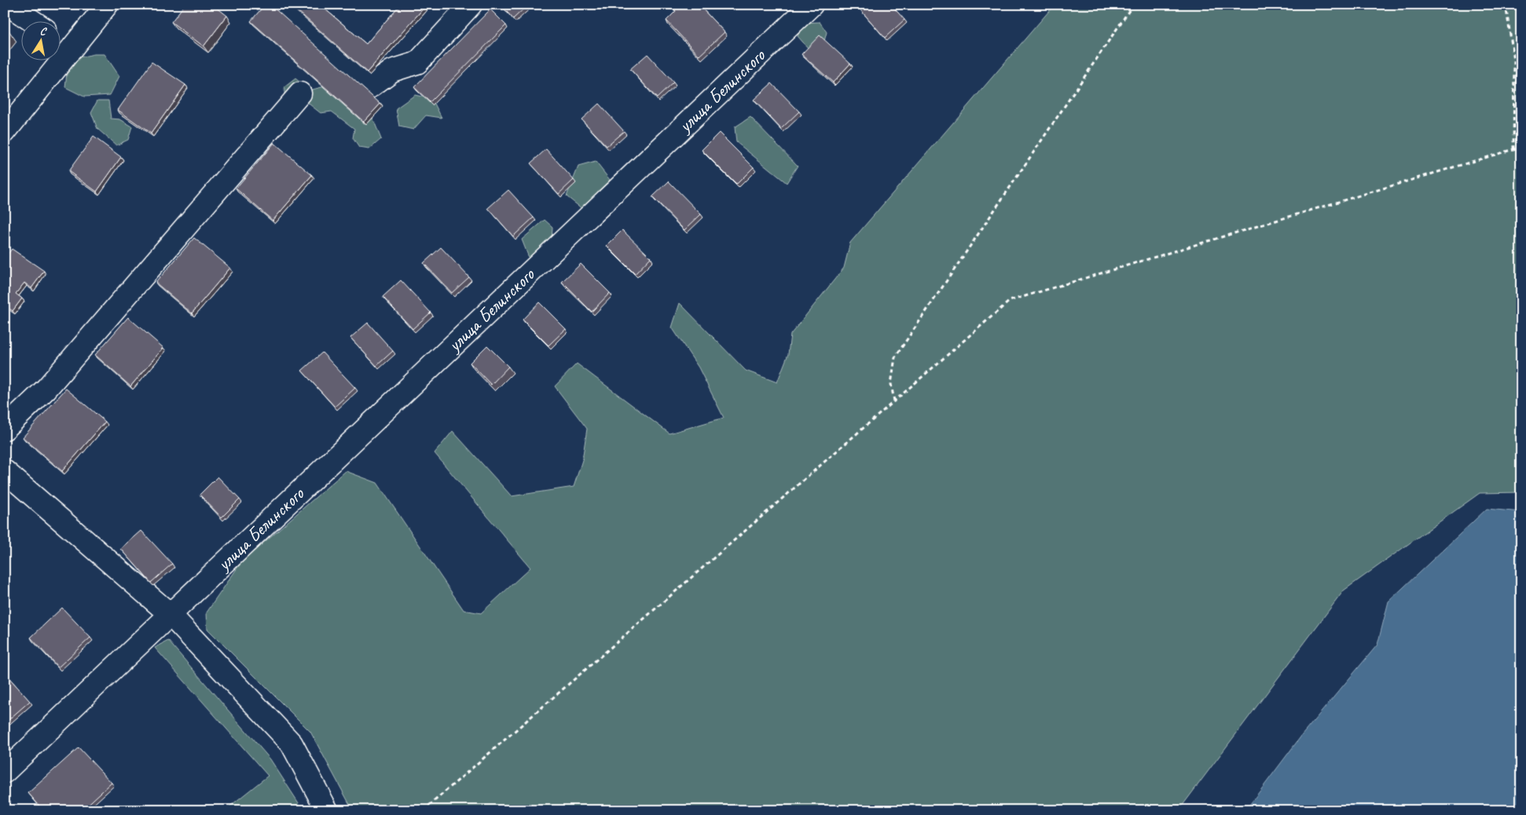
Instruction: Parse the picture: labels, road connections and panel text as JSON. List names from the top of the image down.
{
  "streets": {
    "street": ["улица Белинского"]
  },
  "north": "top"
}
